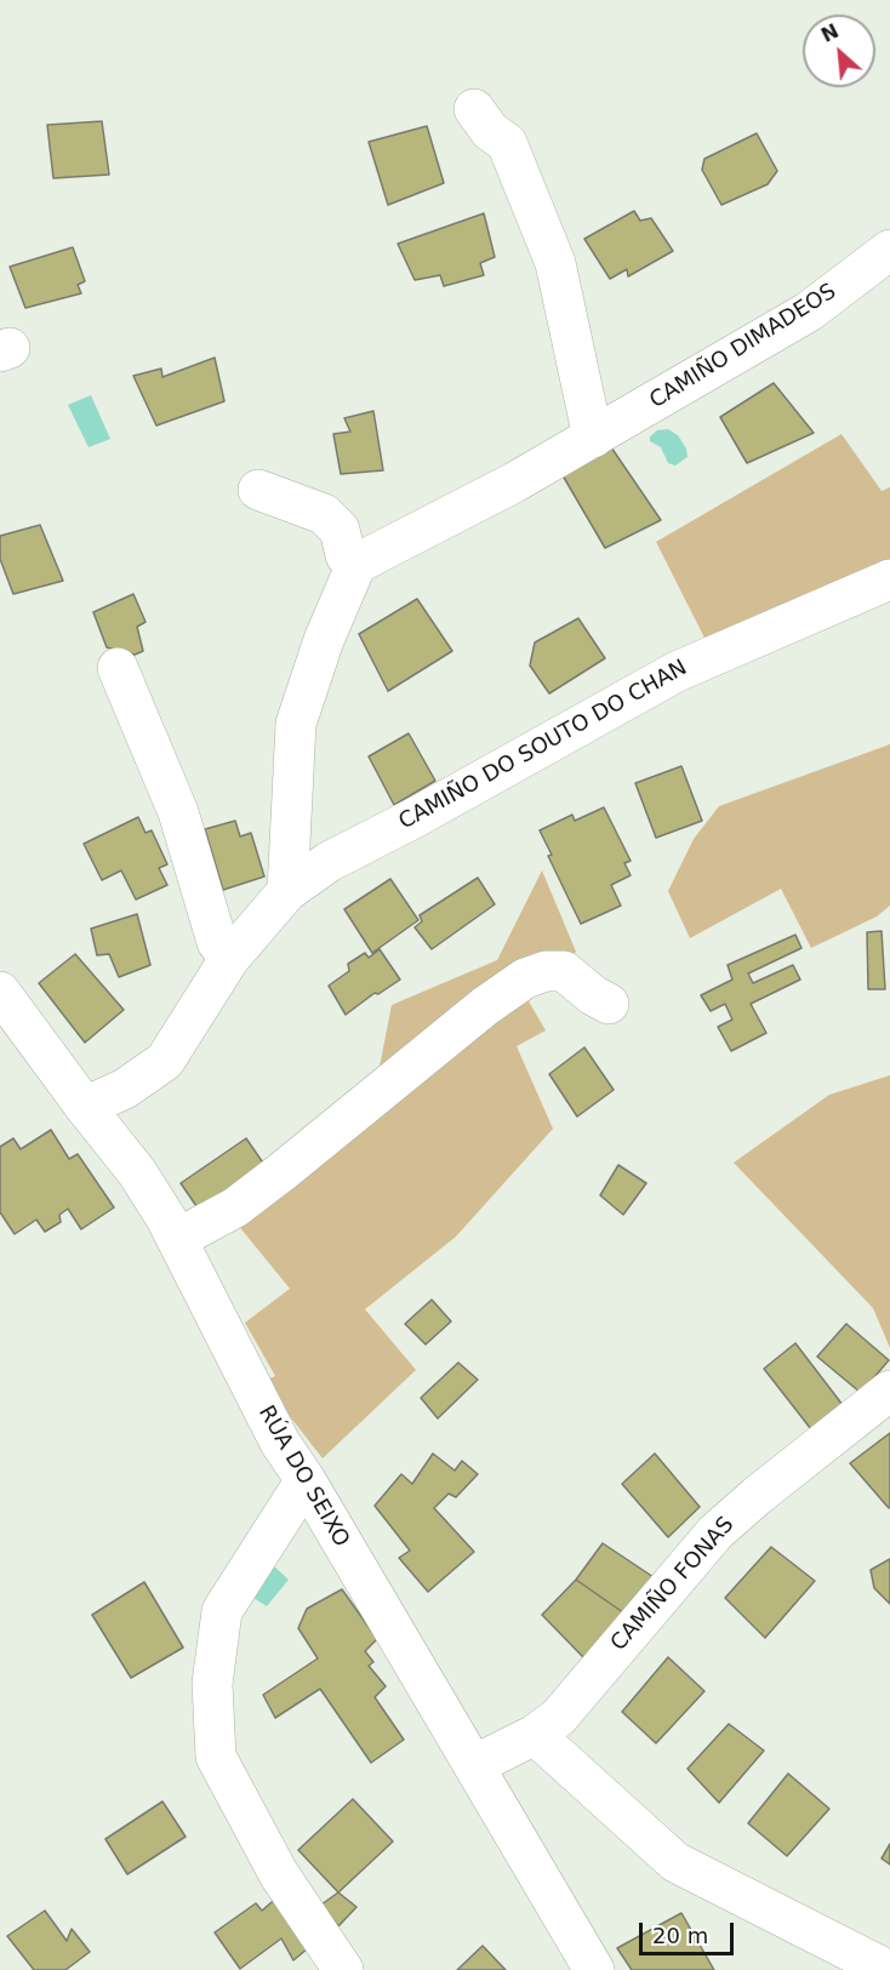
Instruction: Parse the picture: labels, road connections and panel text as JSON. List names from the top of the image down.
{
  "streets": {
    "street": [
      "CAMIÑO DIMADEOS",
      "CAMIÑO DO SOUTO DO CHAN",
      "RÚA DO SEIXO",
      "CAMIÑO FONAS"
    ]
  },
  "crossings": [
    ["CAMIÑO DO SOUTO DO CHAN", "RÚA DO SEIXO"],
    ["RÚA DO SEIXO", "CAMIÑO FONAS"]
  ],
  "scale_bar": "20 m",
  "north": "top left"
}
